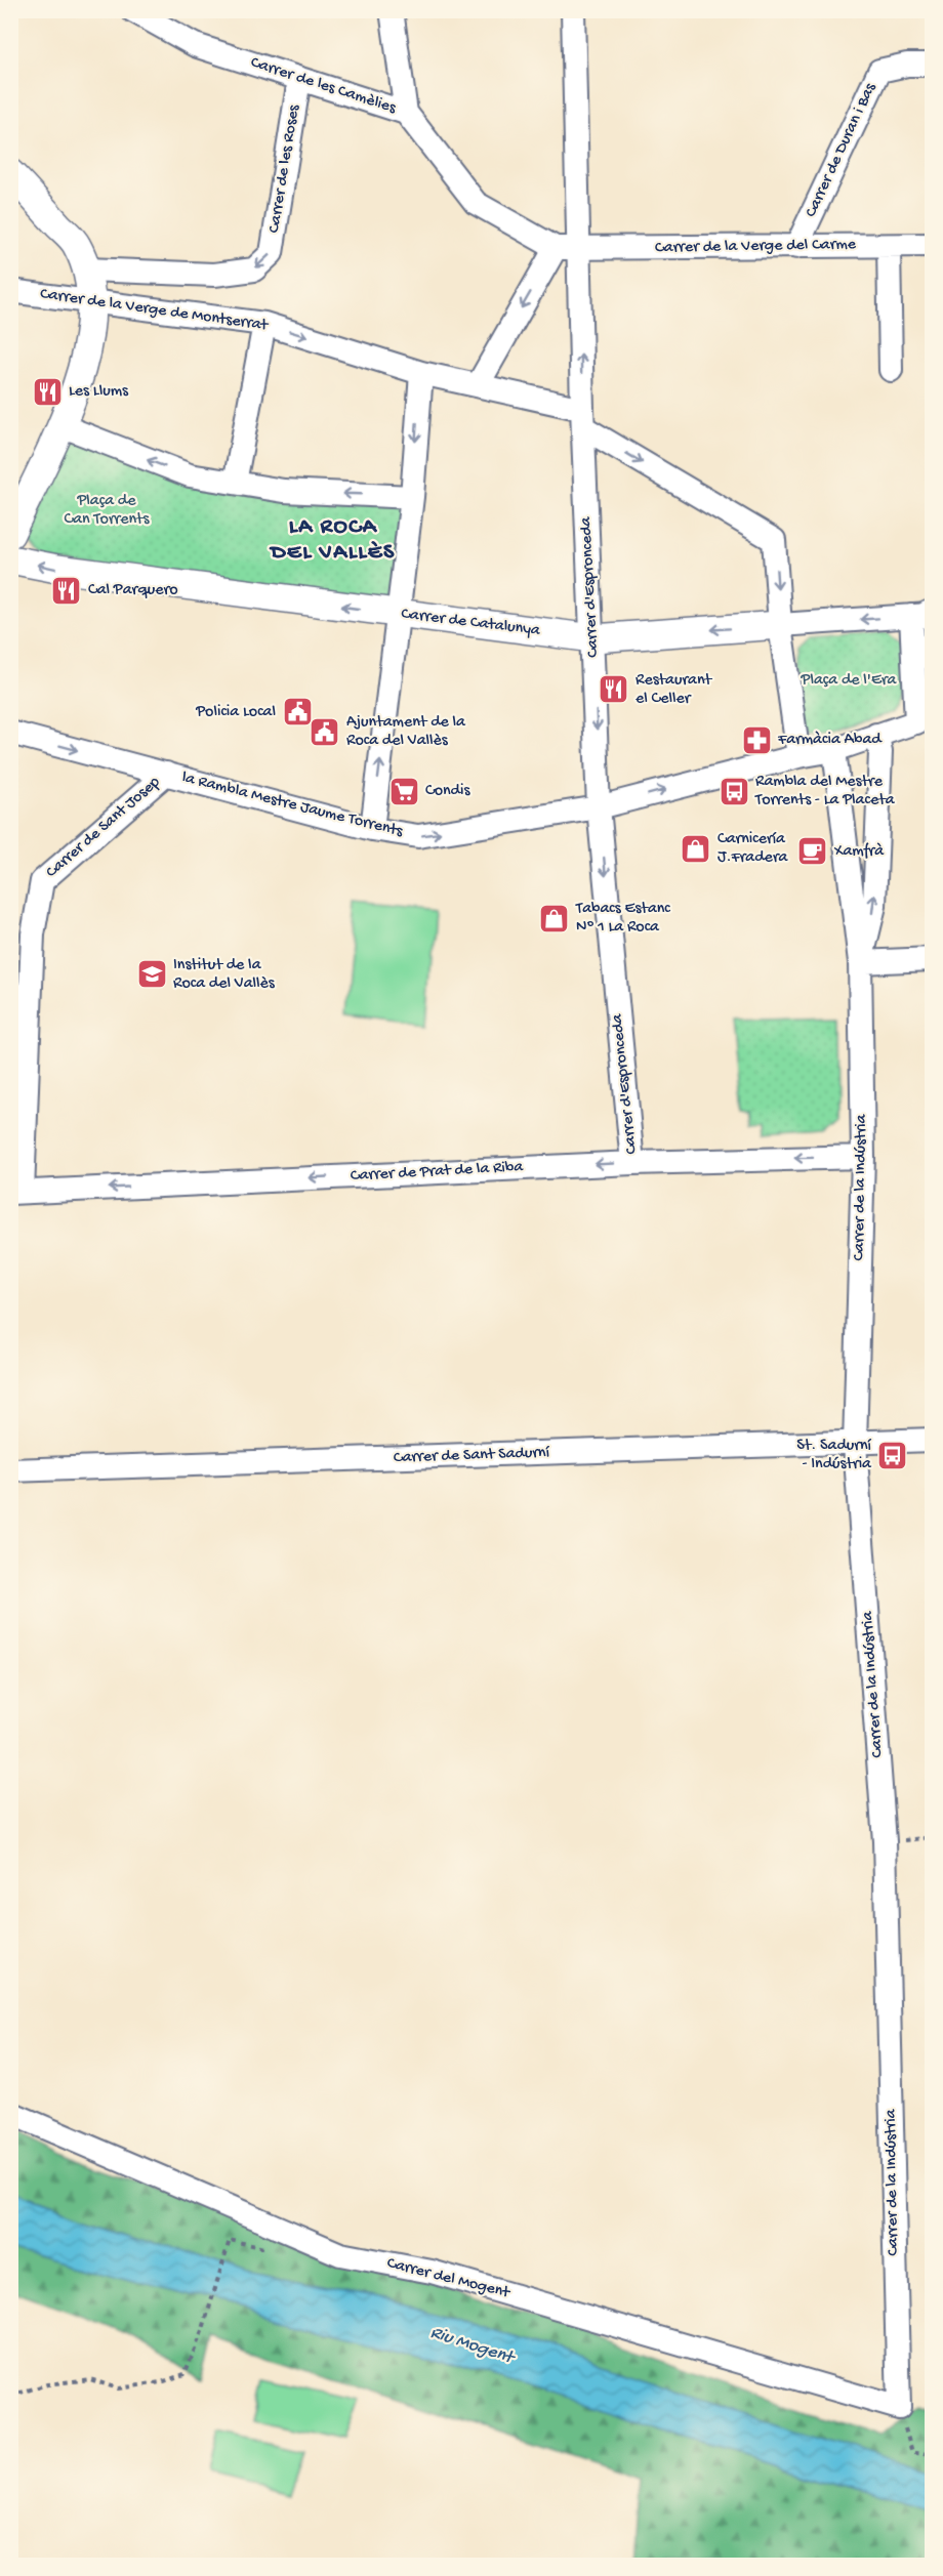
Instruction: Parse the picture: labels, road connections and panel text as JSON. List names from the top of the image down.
{
  "streets": {
    "street": [
      "Carrer de les Camèlies",
      "Carrer de Duran i Bas",
      "Carrer de les Roses",
      "Carrer de la Verge del Carme",
      "Carrer de la Verge de Montserrat",
      "Carrer d'Espronceda",
      "Carrer de Catalunya",
      "la Rambla Mestre Jaume Torrents",
      "Carrer de Sant Josep",
      "Carrer de Prat de la Riba",
      "Carrer de la Indústria",
      "Carrer de Sant Sadurní",
      "Carrer del Mogent"
    ]
  },
  "crossings": [
    ["Carrer de les Camèlies", "Carrer de les Roses"],
    ["Carrer de les Camèlies", "Carrer de la Verge del Carme"],
    ["Carrer de les Camèlies", "Carrer d'Espronceda"],
    ["Carrer de Duran i Bas", "Carrer de la Verge del Carme"],
    ["Carrer de la Verge del Carme", "Carrer d'Espronceda"],
    ["Carrer de la Verge de Montserrat", "Carrer d'Espronceda"],
    ["Carrer de la Verge de Montserrat", "Carrer de Catalunya"],
    ["Carrer de la Verge de Montserrat", "la Rambla Mestre Jaume Torrents"],
    ["Carrer d'Espronceda", "Carrer de Catalunya"],
    ["Carrer d'Espronceda", "la Rambla Mestre Jaume Torrents"],
    ["Carrer d'Espronceda", "Carrer de Prat de la Riba"],
    ["la Rambla Mestre Jaume Torrents", "Carrer de Sant Josep"],
    ["la Rambla Mestre Jaume Torrents", "Carrer de la Indústria"],
    ["Carrer de Sant Josep", "Carrer de Prat de la Riba"],
    ["Carrer de Prat de la Riba", "Carrer de la Indústria"],
    ["Carrer de la Indústria", "Carrer de Sant Sadurní"],
    ["Carrer de la Indústria", "Carrer del Mogent"]
  ],
  "one_way": ["Carrer de la Verge de Montserrat", "la Rambla Mestre Jaume Torrents", "Carrer de Prat de la Riba"],
  "districts": ["LA ROCA DEL VALLÈS"],
  "water": ["Riu Mogent"],
  "parks": ["Plaça de Can Torrents", "Plaça de l'Era"],
  "places": {
    "restaurant": ["Les Llums", "Cal Parquero", "Restaurant el Celler"],
    "public building": ["Policia Local", "Ajuntament de la Roca del Vallès"],
    "pharmacy": ["Farmàcia Abad"],
    "supermarket": ["Condis"],
    "bus stop": ["Rambla del Mestre Torrents - La Placeta", "St. Sadurní - Indústria"],
    "shop": ["Carnicería J.Fradera", "Tabacs Estanc Nº 1 La Roca"],
    "cafe": ["Xamfrà"],
    "school or university": ["Institut de la Roca del Vallès"]
  }
}
